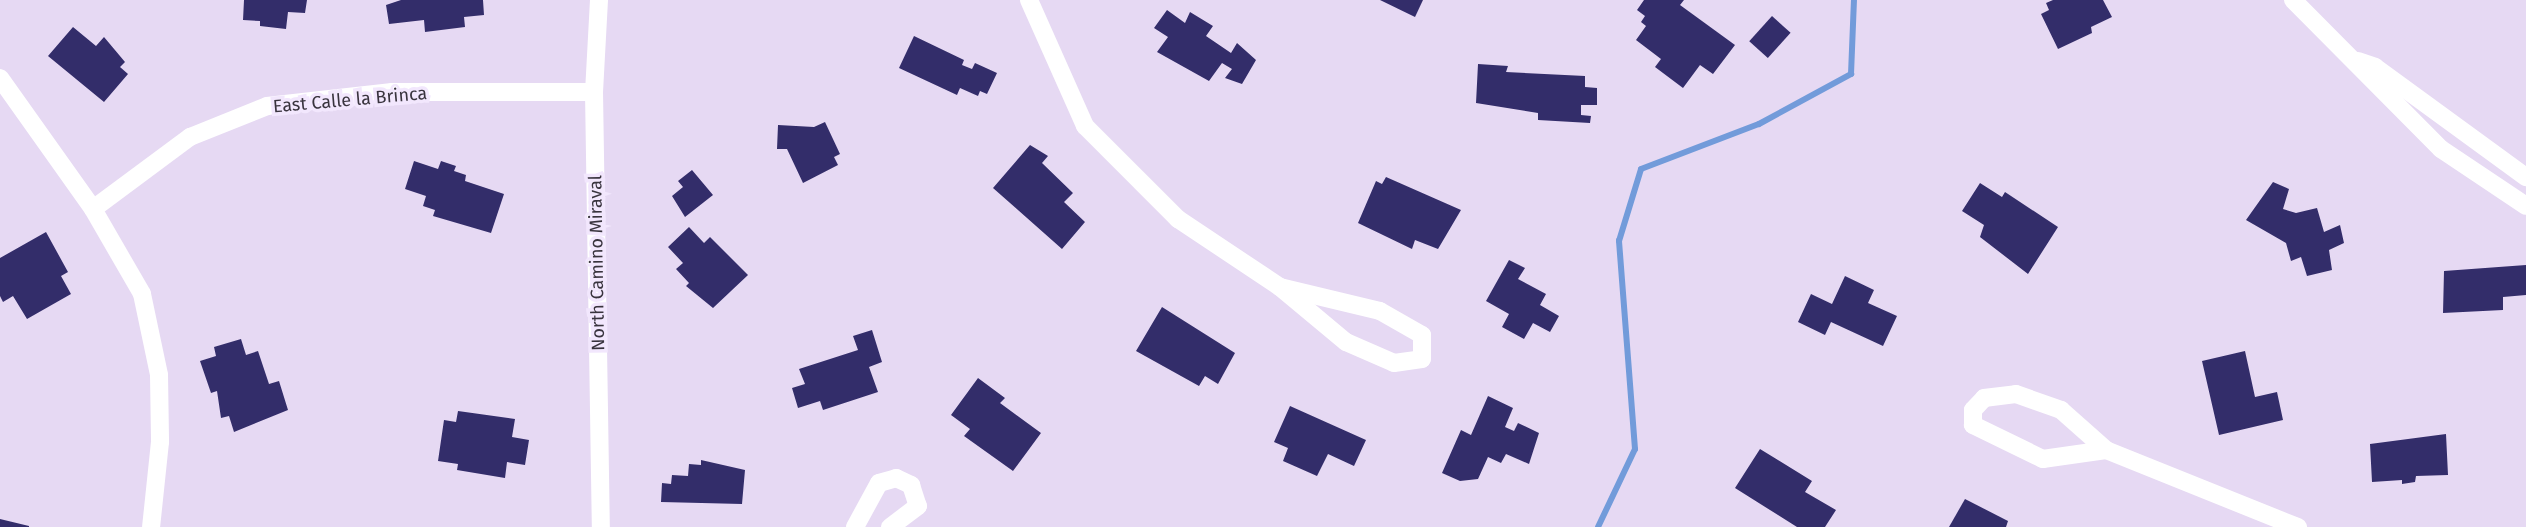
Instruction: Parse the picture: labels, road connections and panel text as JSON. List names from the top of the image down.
{
  "streets": {
    "street": ["East Calle la Brinca", "North Camino Miraval"]
  },
  "crossings": [
    ["East Calle la Brinca", "North Camino Miraval"]
  ]
}
